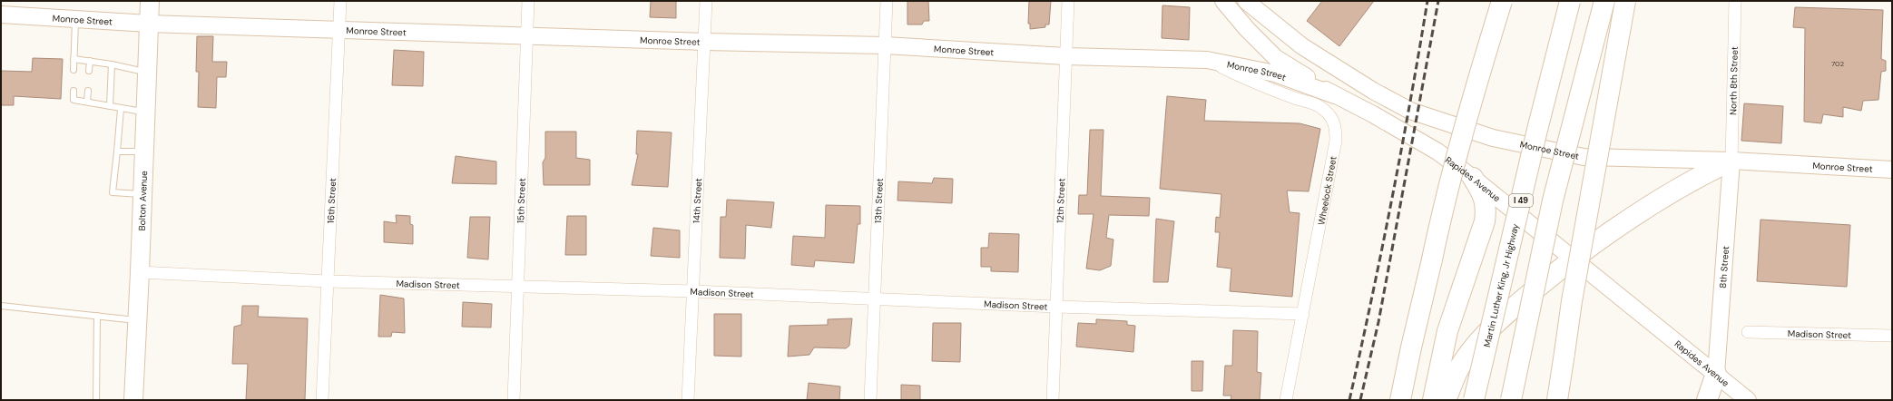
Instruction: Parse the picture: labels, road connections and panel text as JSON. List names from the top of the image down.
{
  "streets": {
    "highway": ["I 49", "Martin Luther King, Jr Highway"],
    "main road": [
      "Monroe Street",
      "Rapides Avenue",
      "Bolton Avenue",
      "8th Street"
    ],
    "street": [
      "North 8th Street",
      "Wheelock Street",
      "16th Street",
      "15th Street",
      "14th Street",
      "13th Street",
      "12th Street",
      "Madison Street"
    ]
  },
  "crossings": [
    ["Monroe Street", "North 8th Street"],
    ["Monroe Street", "Rapides Avenue"],
    ["Monroe Street", "Wheelock Street"],
    ["Monroe Street", "Bolton Avenue"],
    ["Monroe Street", "16th Street"],
    ["Monroe Street", "15th Street"],
    ["Monroe Street", "14th Street"],
    ["Monroe Street", "13th Street"],
    ["Monroe Street", "12th Street"],
    ["Monroe Street", "8th Street"],
    ["North 8th Street", "8th Street"],
    ["Rapides Avenue", "8th Street"],
    ["Wheelock Street", "Madison Street"],
    ["Bolton Avenue", "Madison Street"],
    ["16th Street", "Madison Street"],
    ["15th Street", "Madison Street"],
    ["14th Street", "Madison Street"],
    ["13th Street", "Madison Street"],
    ["12th Street", "Madison Street"]
  ],
  "house_numbers": ["702"]
}
